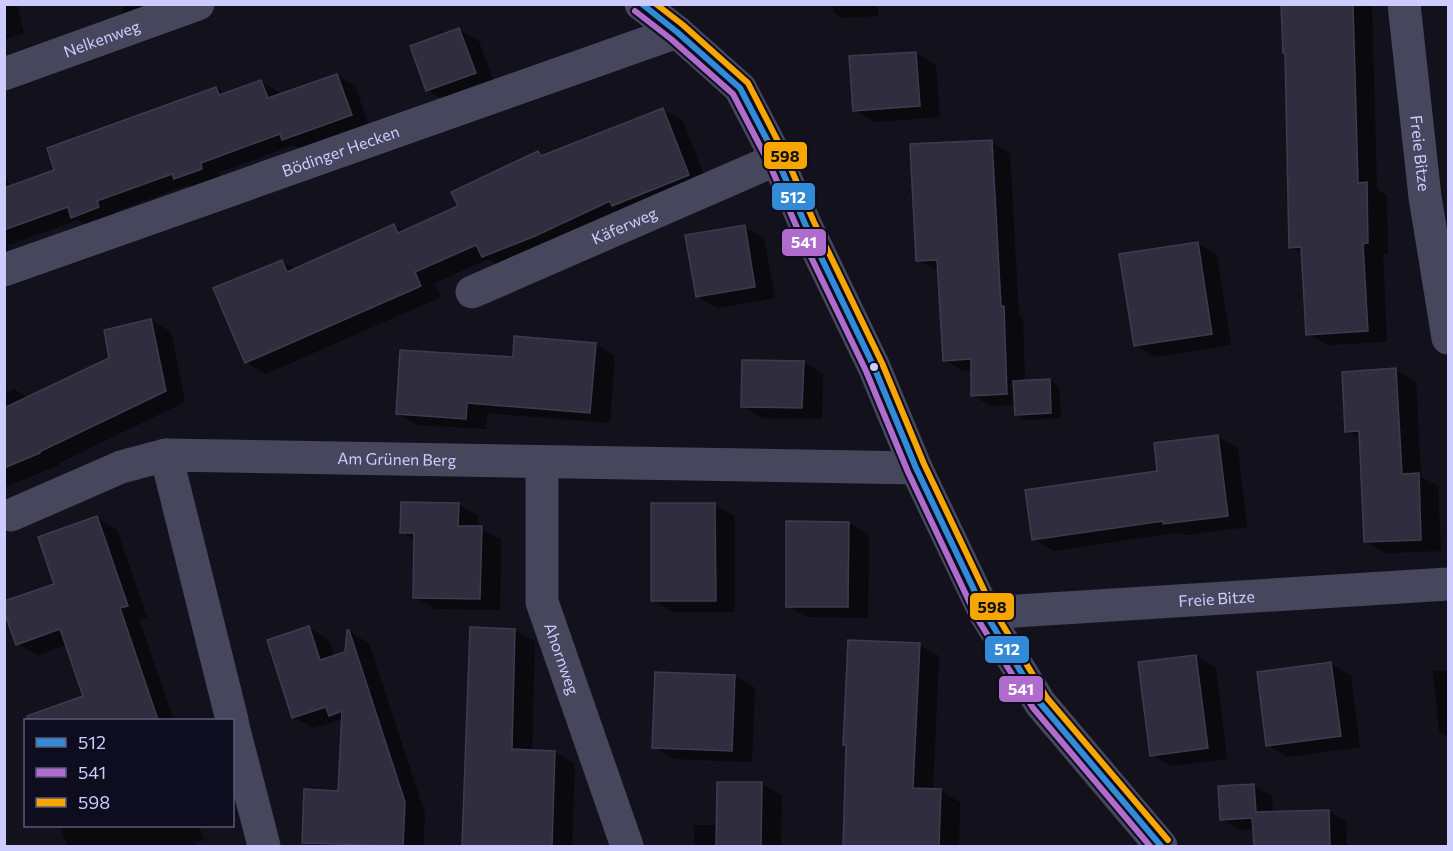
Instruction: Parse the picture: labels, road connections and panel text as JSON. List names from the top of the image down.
{
  "streets": {
    "street": [
      "Nelkenweg",
      "Bödinger Hecken",
      "Freie Bitze",
      "Käferweg",
      "Am Grünen Berg",
      "Ahornweg"
    ]
  },
  "crossings": [
    ["Am Grünen Berg", "Ahornweg"]
  ],
  "lines": ["transit line 512", "transit line 598", "transit line 541"],
  "legend": ["512", "541", "598"]
}
